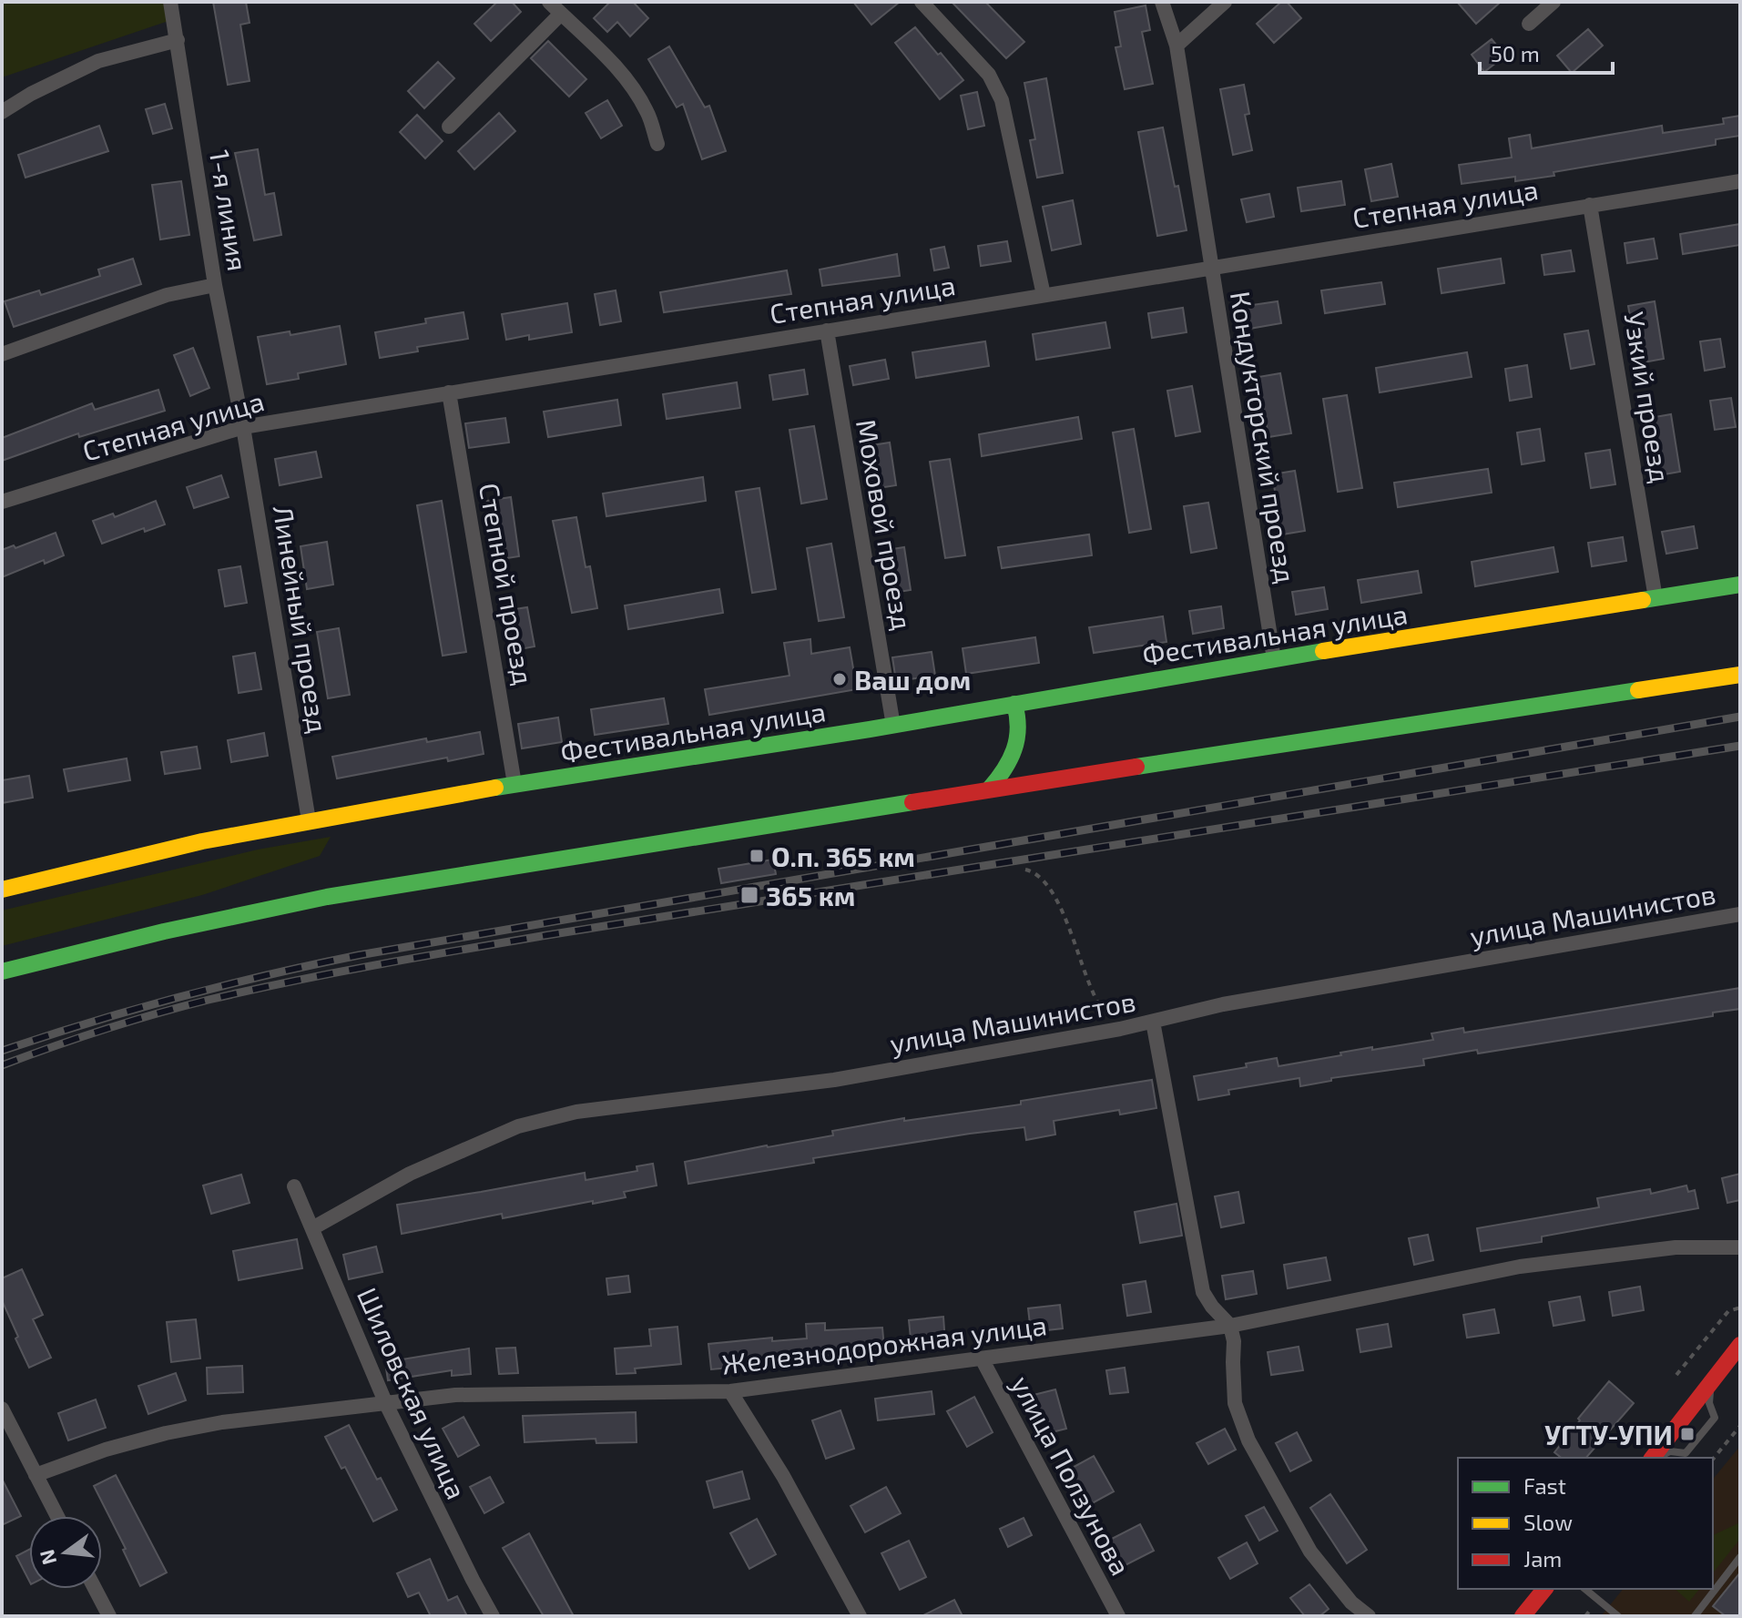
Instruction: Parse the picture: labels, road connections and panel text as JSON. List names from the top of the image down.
{
  "streets": {
    "main road": ["Фестивальная улица"],
    "street": [
      "Степная улица",
      "1-я линия",
      "Узкий проезд",
      "Кондукторский проезд",
      "Моховой проезд",
      "Степной проезд",
      "Линейный проезд",
      "улица Машинистов",
      "Железнодорожная улица",
      "Шиловская улица",
      "улица Ползунова"
    ]
  },
  "crossings": [
    ["Степная улица", "1-я линия"],
    ["Степная улица", "Узкий проезд"],
    ["Степная улица", "Кондукторский проезд"],
    ["Степная улица", "Моховой проезд"],
    ["Степная улица", "Степной проезд"],
    ["Степная улица", "Линейный проезд"],
    ["1-я линия", "Линейный проезд"],
    ["Узкий проезд", "Фестивальная улица"],
    ["Кондукторский проезд", "Фестивальная улица"],
    ["Моховой проезд", "Фестивальная улица"],
    ["Степной проезд", "Фестивальная улица"],
    ["Линейный проезд", "Фестивальная улица"],
    ["улица Машинистов", "Шиловская улица"],
    ["Железнодорожная улица", "Шиловская улица"],
    ["Железнодорожная улица", "улица Ползунова"]
  ],
  "places": {
    "other": ["Ваш дом"],
    "transit": ["О.п. 365 км", "365 км", "УГТУ-УПИ"]
  },
  "legend": ["Fast", "Slow", "Jam"],
  "scale_bar": "50 m",
  "north": "left"
}
